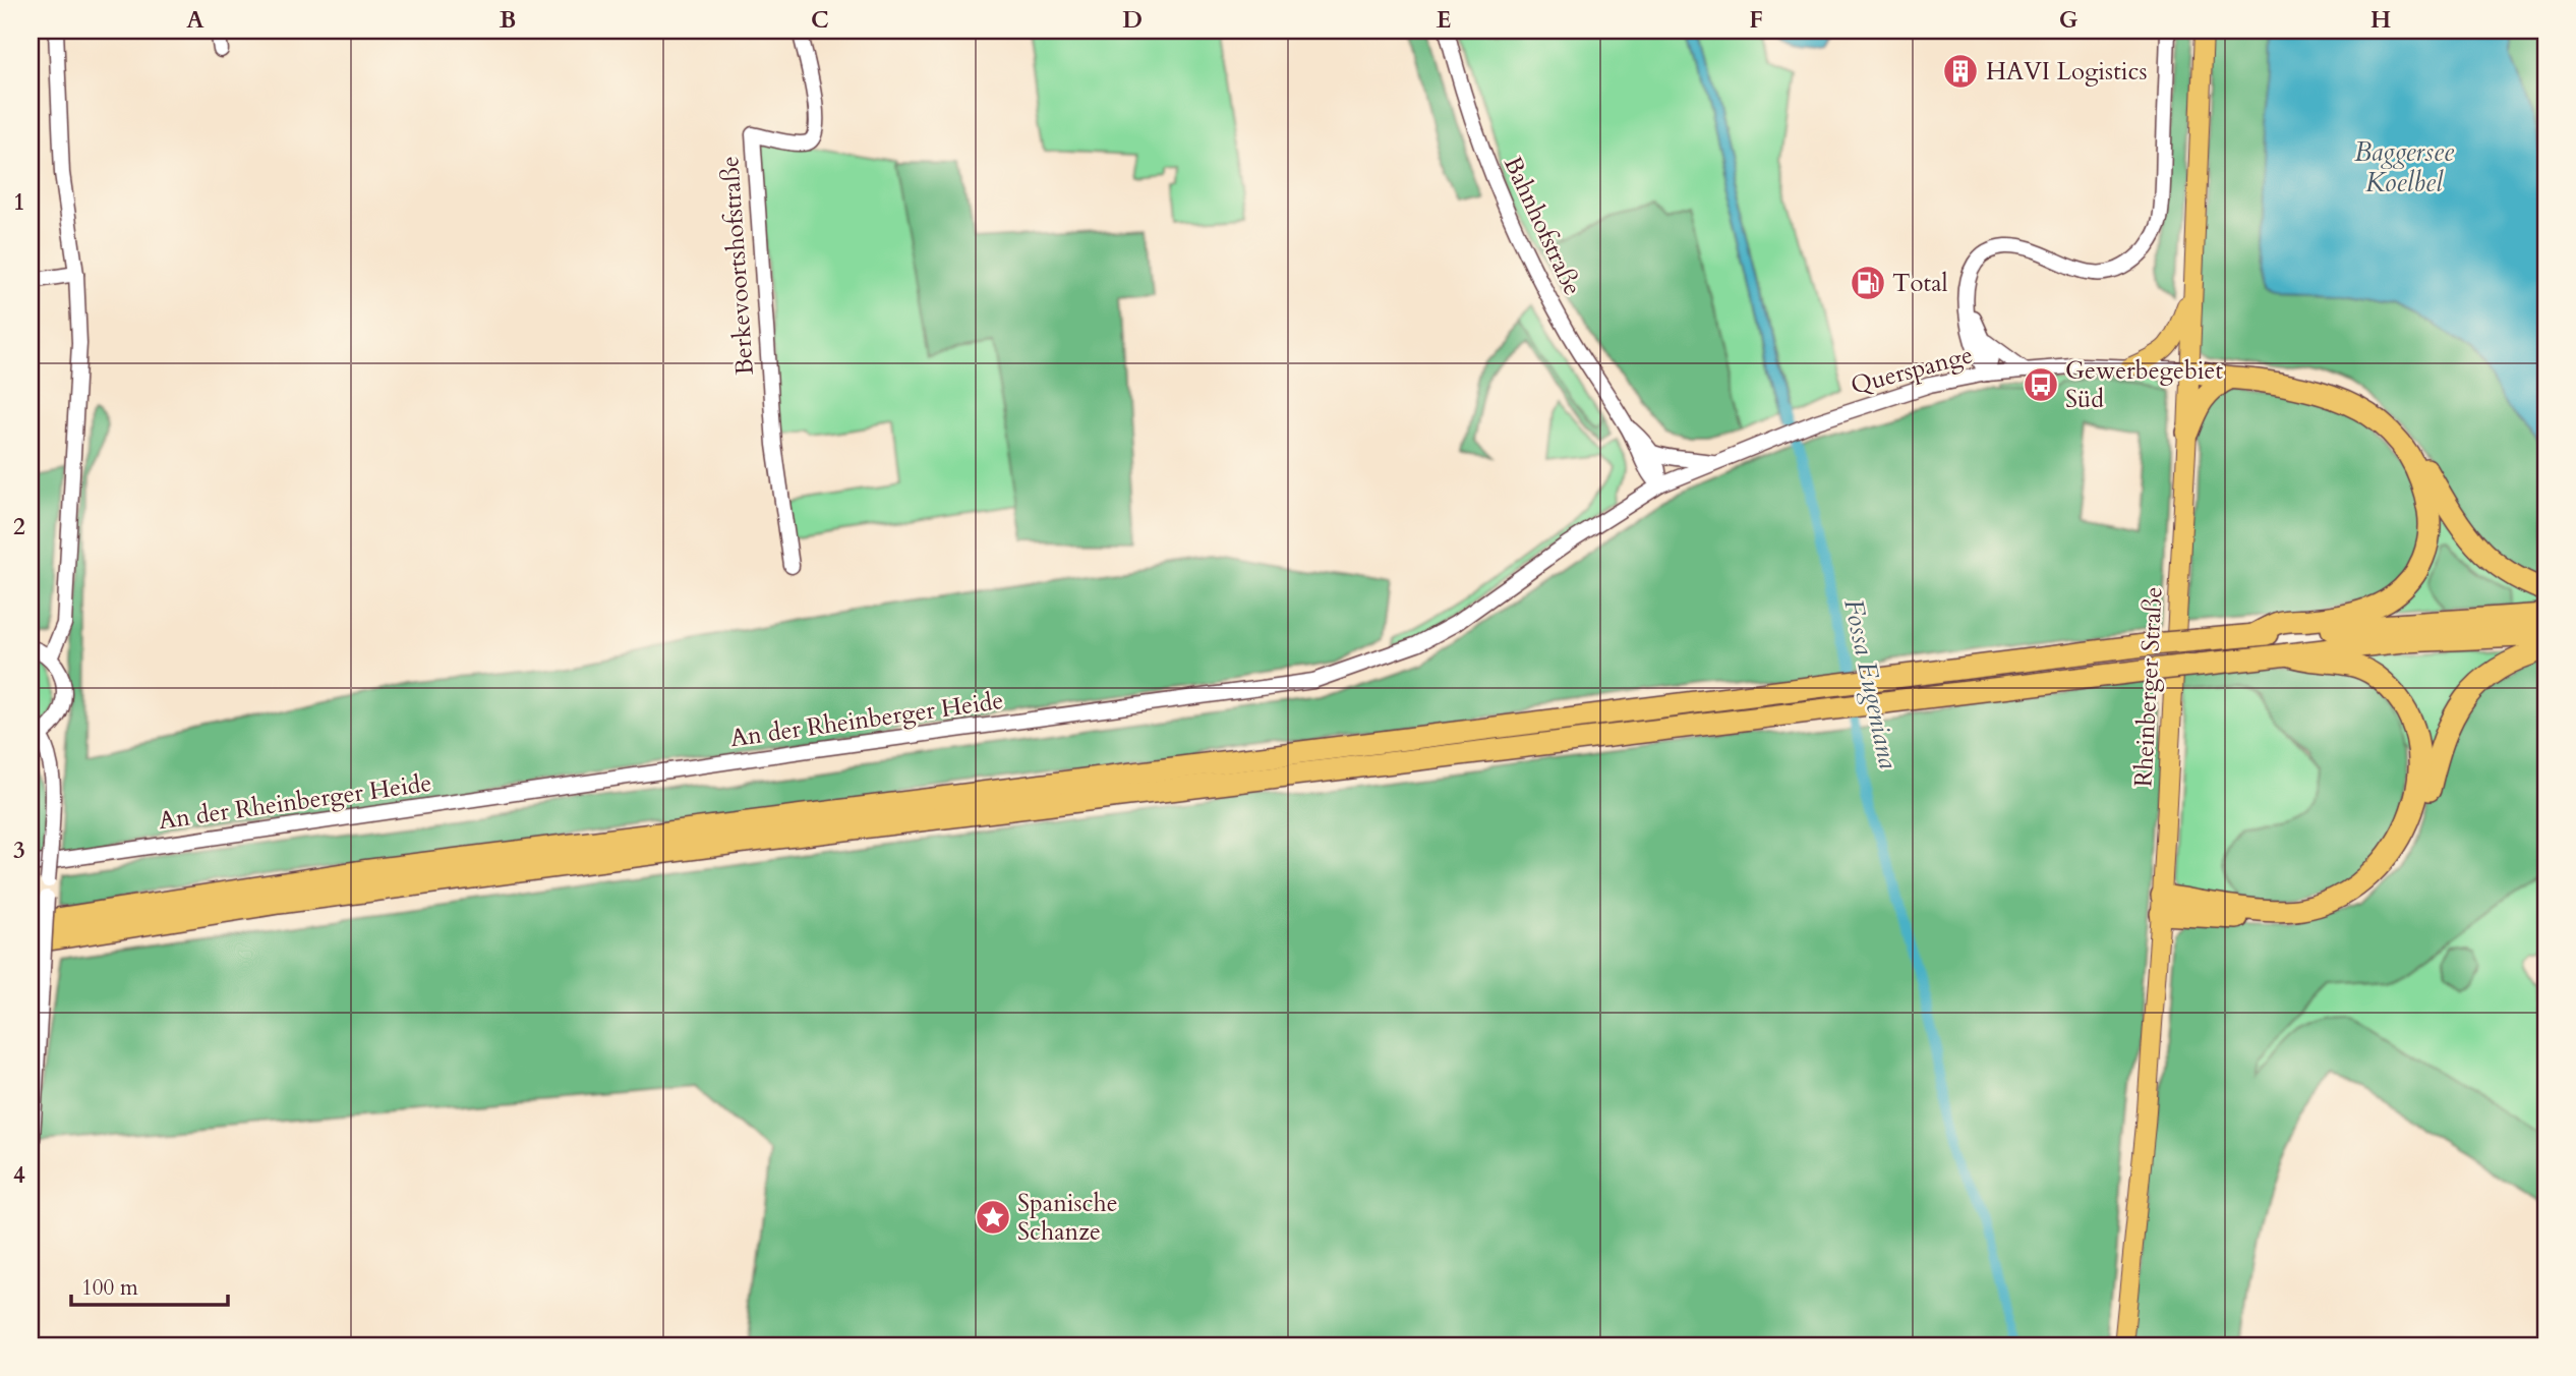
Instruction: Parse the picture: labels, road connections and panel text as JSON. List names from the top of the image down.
{
  "streets": {
    "main road": ["Rheinberger Straße"],
    "street": [
      "Bahnhofstraße",
      "Berkevoortshofstraße",
      "Querspange",
      "An der Rheinberger Heide"
    ]
  },
  "crossings": [
    ["Bahnhofstraße", "Querspange"],
    ["Bahnhofstraße", "An der Rheinberger Heide"],
    ["Querspange", "Rheinberger Straße"],
    ["Querspange", "An der Rheinberger Heide"]
  ],
  "water": ["Baggersee Koelbel", "Fossa Eugeniana"],
  "places": {
    "building": ["HAVI Logistics"],
    "fuel station": ["Total"],
    "bus stop": ["Gewerbegebiet Süd"],
    "place": ["Spanische Schanze"]
  },
  "scale_bar": "100 m",
  "grid": {
    "columns": [
      "A",
      "B",
      "C",
      "D",
      "E",
      "F",
      "G",
      "H"
    ],
    "rows": [
      "1",
      "2",
      "3",
      "4"
    ]
  }
}
